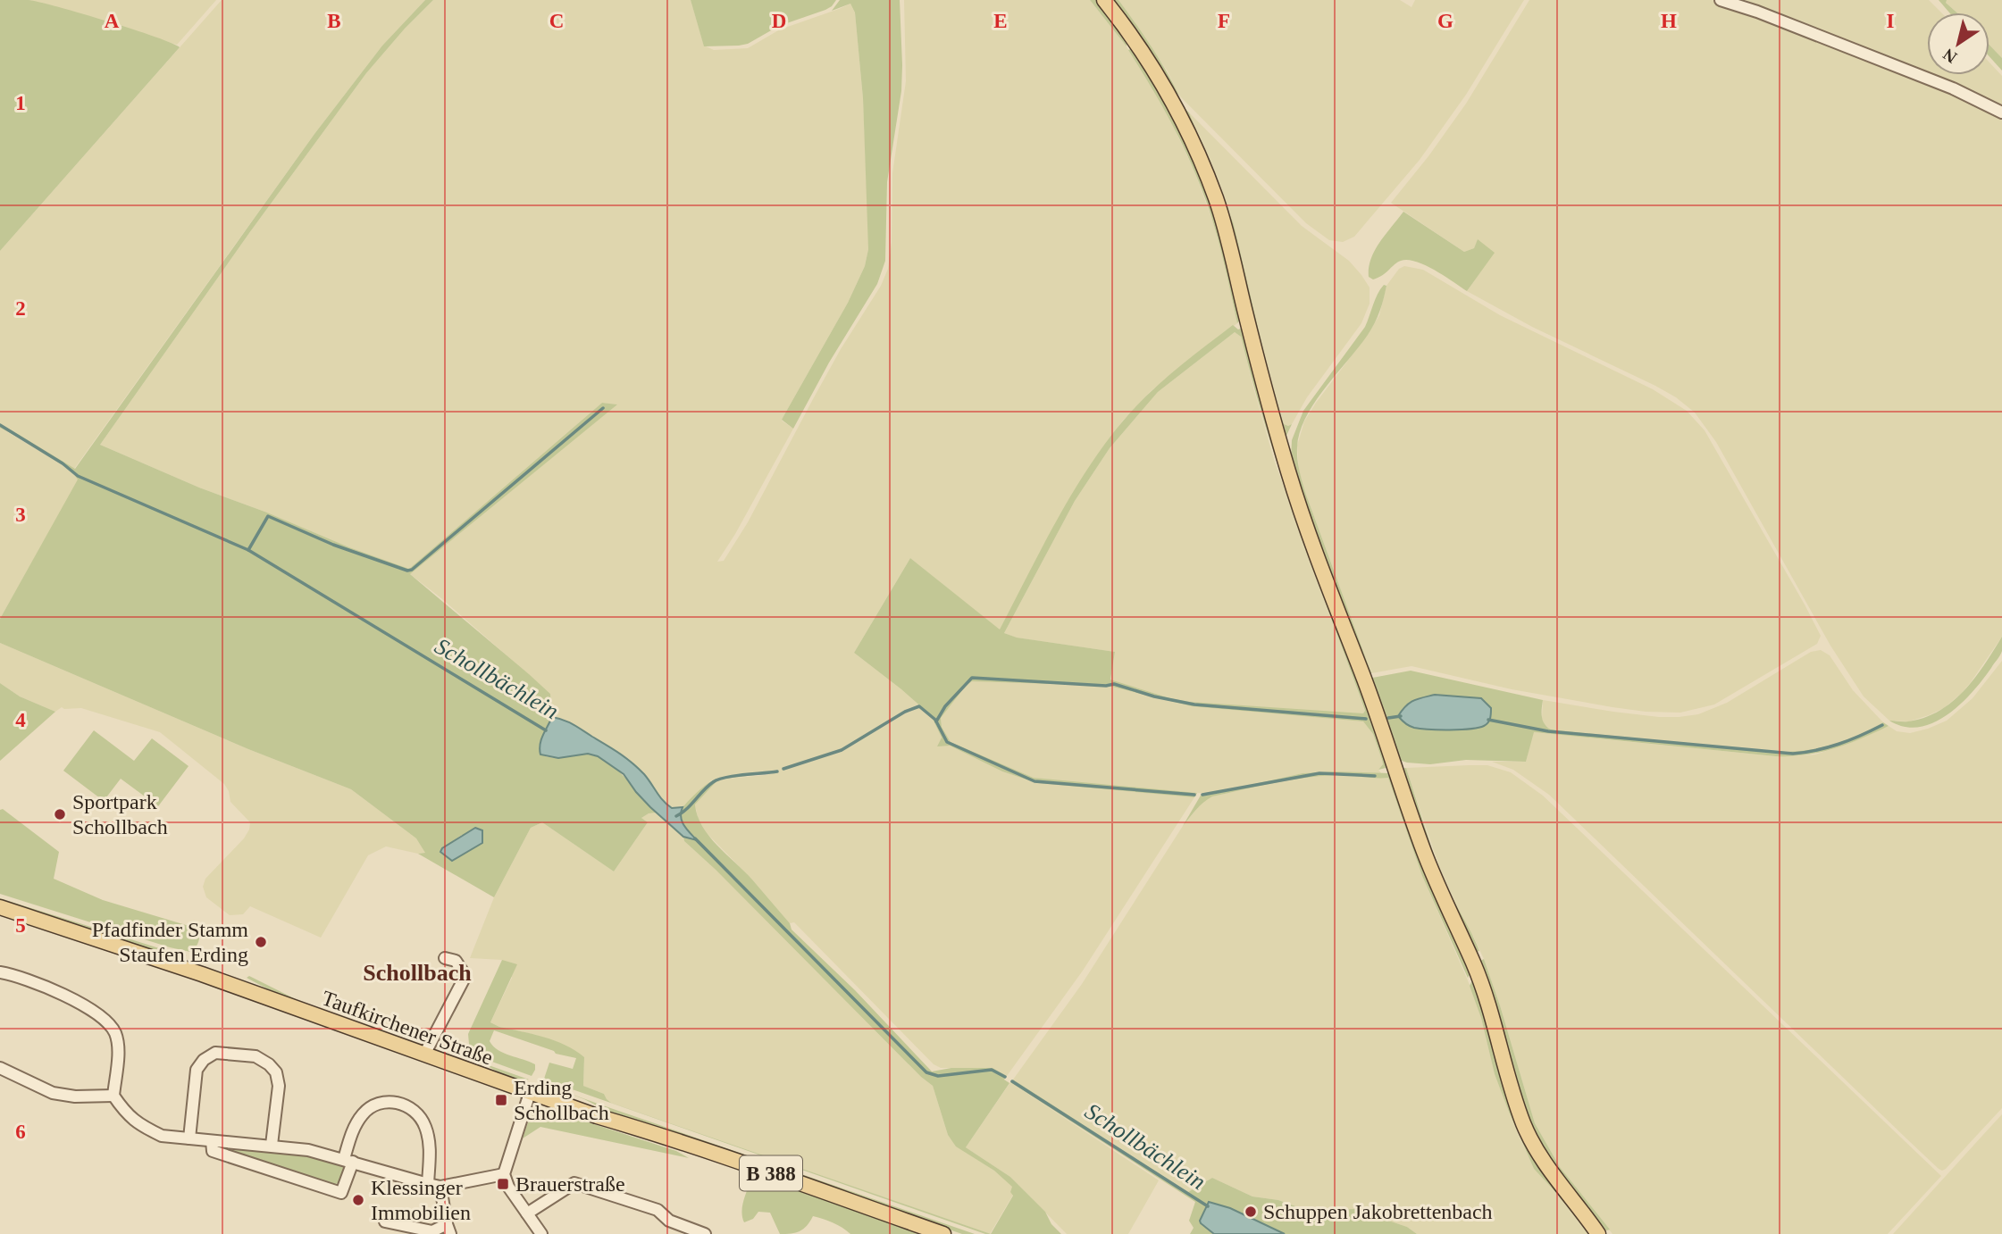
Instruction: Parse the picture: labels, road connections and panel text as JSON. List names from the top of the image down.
{
  "streets": {
    "main road": ["Taufkirchener Straße", "B 388"]
  },
  "districts": ["Schollbach"],
  "water": ["Schollbächlein"],
  "places": {
    "other": [
      "Sportpark Schollbach",
      "Pfadfinder Stamm Staufen Erding",
      "Klessinger Immobilien",
      "Schuppen Jakobrettenbach"
    ],
    "transit": ["Erding Schollbach", "Brauerstraße"]
  },
  "north": "bottom left",
  "grid": {
    "columns": [
      "A",
      "B",
      "C",
      "D",
      "E",
      "F",
      "G",
      "H",
      "I"
    ],
    "rows": [
      "1",
      "2",
      "3",
      "4",
      "5",
      "6"
    ]
  }
}
